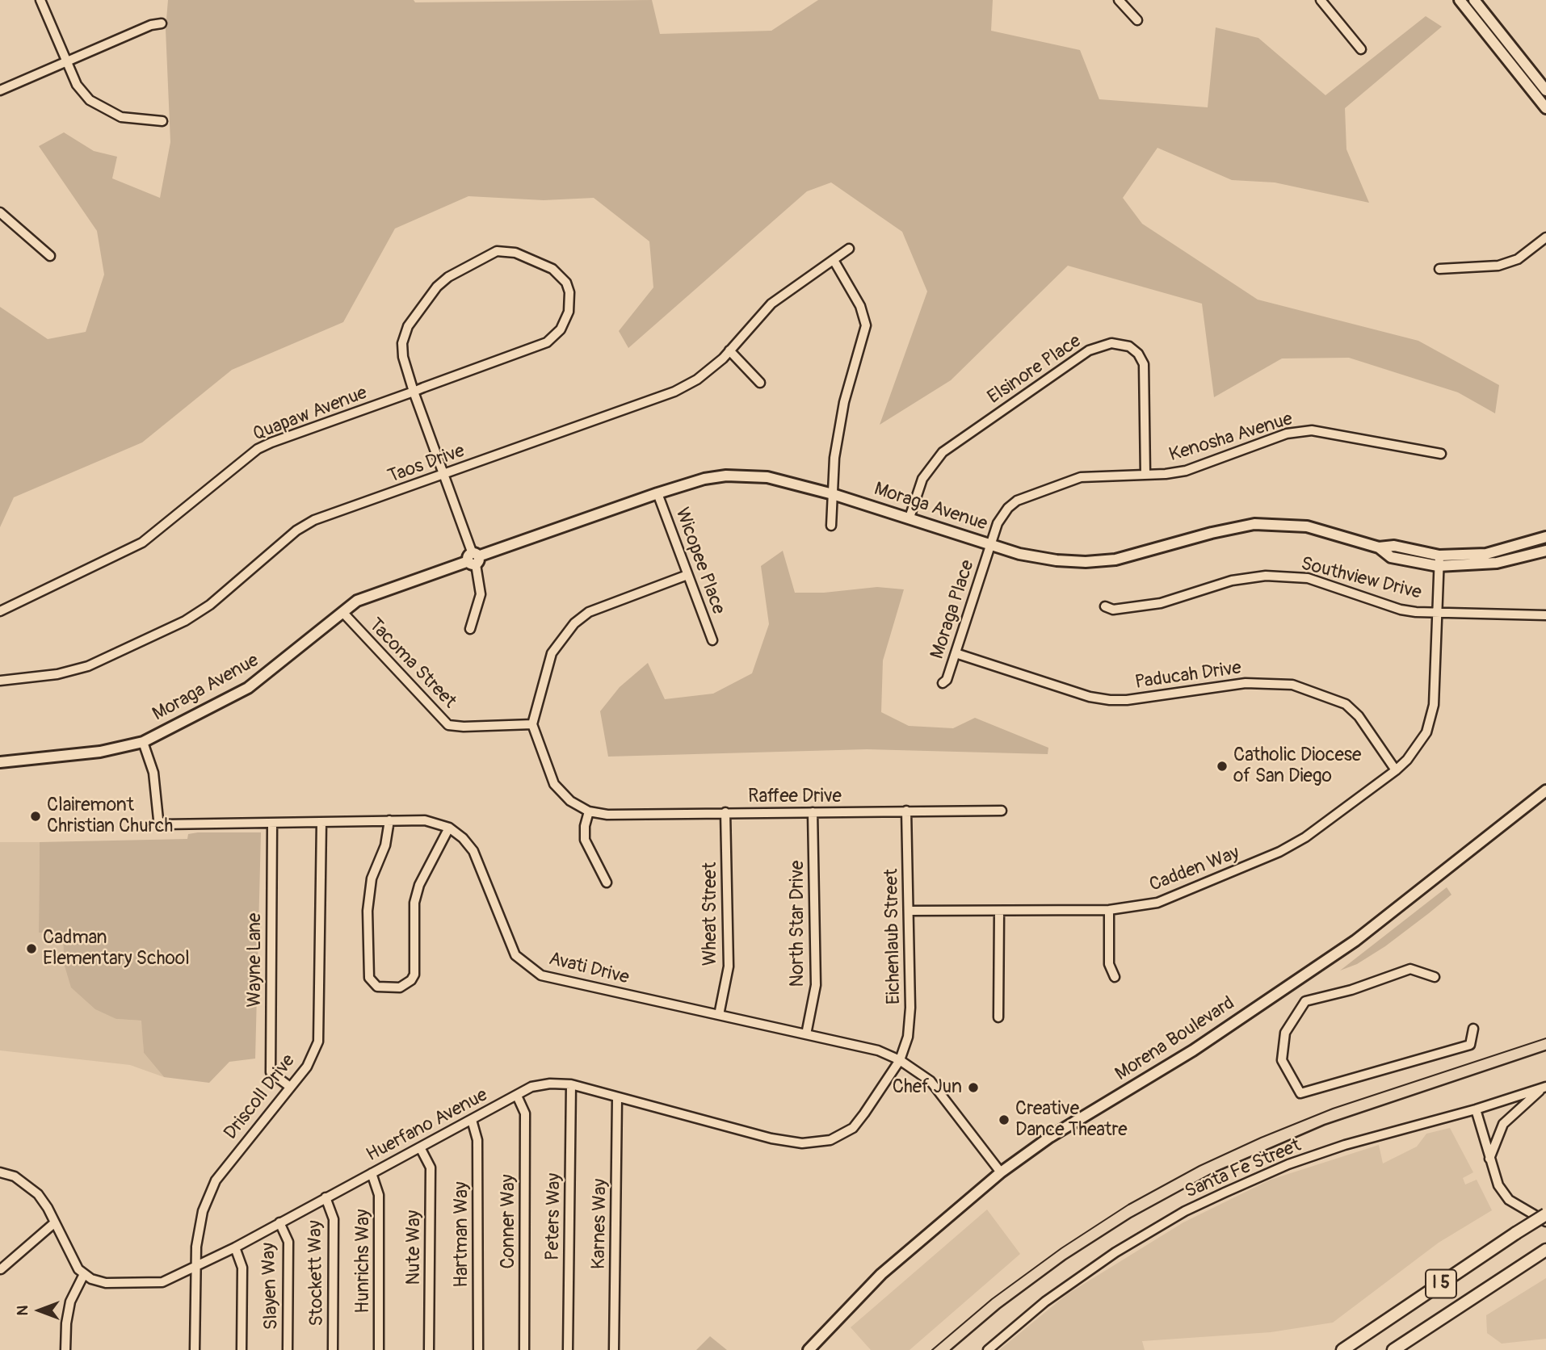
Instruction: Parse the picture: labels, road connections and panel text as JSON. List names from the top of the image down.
{
  "streets": {
    "highway": ["I 5"],
    "main road": ["Moraga Avenue", "Morena Boulevard"],
    "street": [
      "Elsinore Place",
      "Quapaw Avenue",
      "Kenosha Avenue",
      "Taos Drive",
      "Wicopee Place",
      "Southview Drive",
      "Moraga Place",
      "Tacoma Street",
      "Paducah Drive",
      "Raffee Drive",
      "Cadden Way",
      "Wheat Street",
      "North Star Drive",
      "Eichenlaub Street",
      "Wayne Lane",
      "Avati Drive",
      "Driscoll Drive",
      "Huerfano Avenue",
      "Santa Fe Street",
      "Peters Way",
      "Conner Way",
      "Karnes Way",
      "Hartman Way",
      "Nute Way",
      "Hunrichs Way",
      "Stockett Way",
      "Slayen Way"
    ]
  },
  "crossings": [
    ["Elsinore Place", "Kenosha Avenue"],
    ["Elsinore Place", "Moraga Avenue"],
    ["Kenosha Avenue", "Moraga Avenue"],
    ["Kenosha Avenue", "Moraga Place"],
    ["Moraga Avenue", "Wicopee Place"],
    ["Moraga Avenue", "Moraga Place"],
    ["Moraga Avenue", "Tacoma Street"],
    ["Moraga Avenue", "Cadden Way"],
    ["Moraga Avenue", "Avati Drive"],
    ["Southview Drive", "Cadden Way"],
    ["Moraga Place", "Paducah Drive"],
    ["Paducah Drive", "Cadden Way"],
    ["Raffee Drive", "Wheat Street"],
    ["Raffee Drive", "North Star Drive"],
    ["Raffee Drive", "Eichenlaub Street"],
    ["Cadden Way", "Eichenlaub Street"],
    ["Wheat Street", "Avati Drive"],
    ["North Star Drive", "Avati Drive"],
    ["Eichenlaub Street", "Avati Drive"],
    ["Eichenlaub Street", "Huerfano Avenue"],
    ["Wayne Lane", "Avati Drive"],
    ["Wayne Lane", "Driscoll Drive"],
    ["Avati Drive", "Morena Boulevard"],
    ["Avati Drive", "Driscoll Drive"],
    ["Avati Drive", "Huerfano Avenue"],
    ["Driscoll Drive", "Huerfano Avenue"],
    ["Huerfano Avenue", "Peters Way"],
    ["Huerfano Avenue", "Conner Way"],
    ["Huerfano Avenue", "Karnes Way"],
    ["Huerfano Avenue", "Hartman Way"],
    ["Huerfano Avenue", "Nute Way"],
    ["Huerfano Avenue", "Hunrichs Way"],
    ["Huerfano Avenue", "Stockett Way"],
    ["Huerfano Avenue", "Slayen Way"]
  ],
  "places": [
    "Catholic Diocese of San Diego",
    "Clairemont Christian Church",
    "Cadman Elementary School",
    "Chef Jun",
    "Creative Dance Theatre"
  ],
  "north": "left"
}
